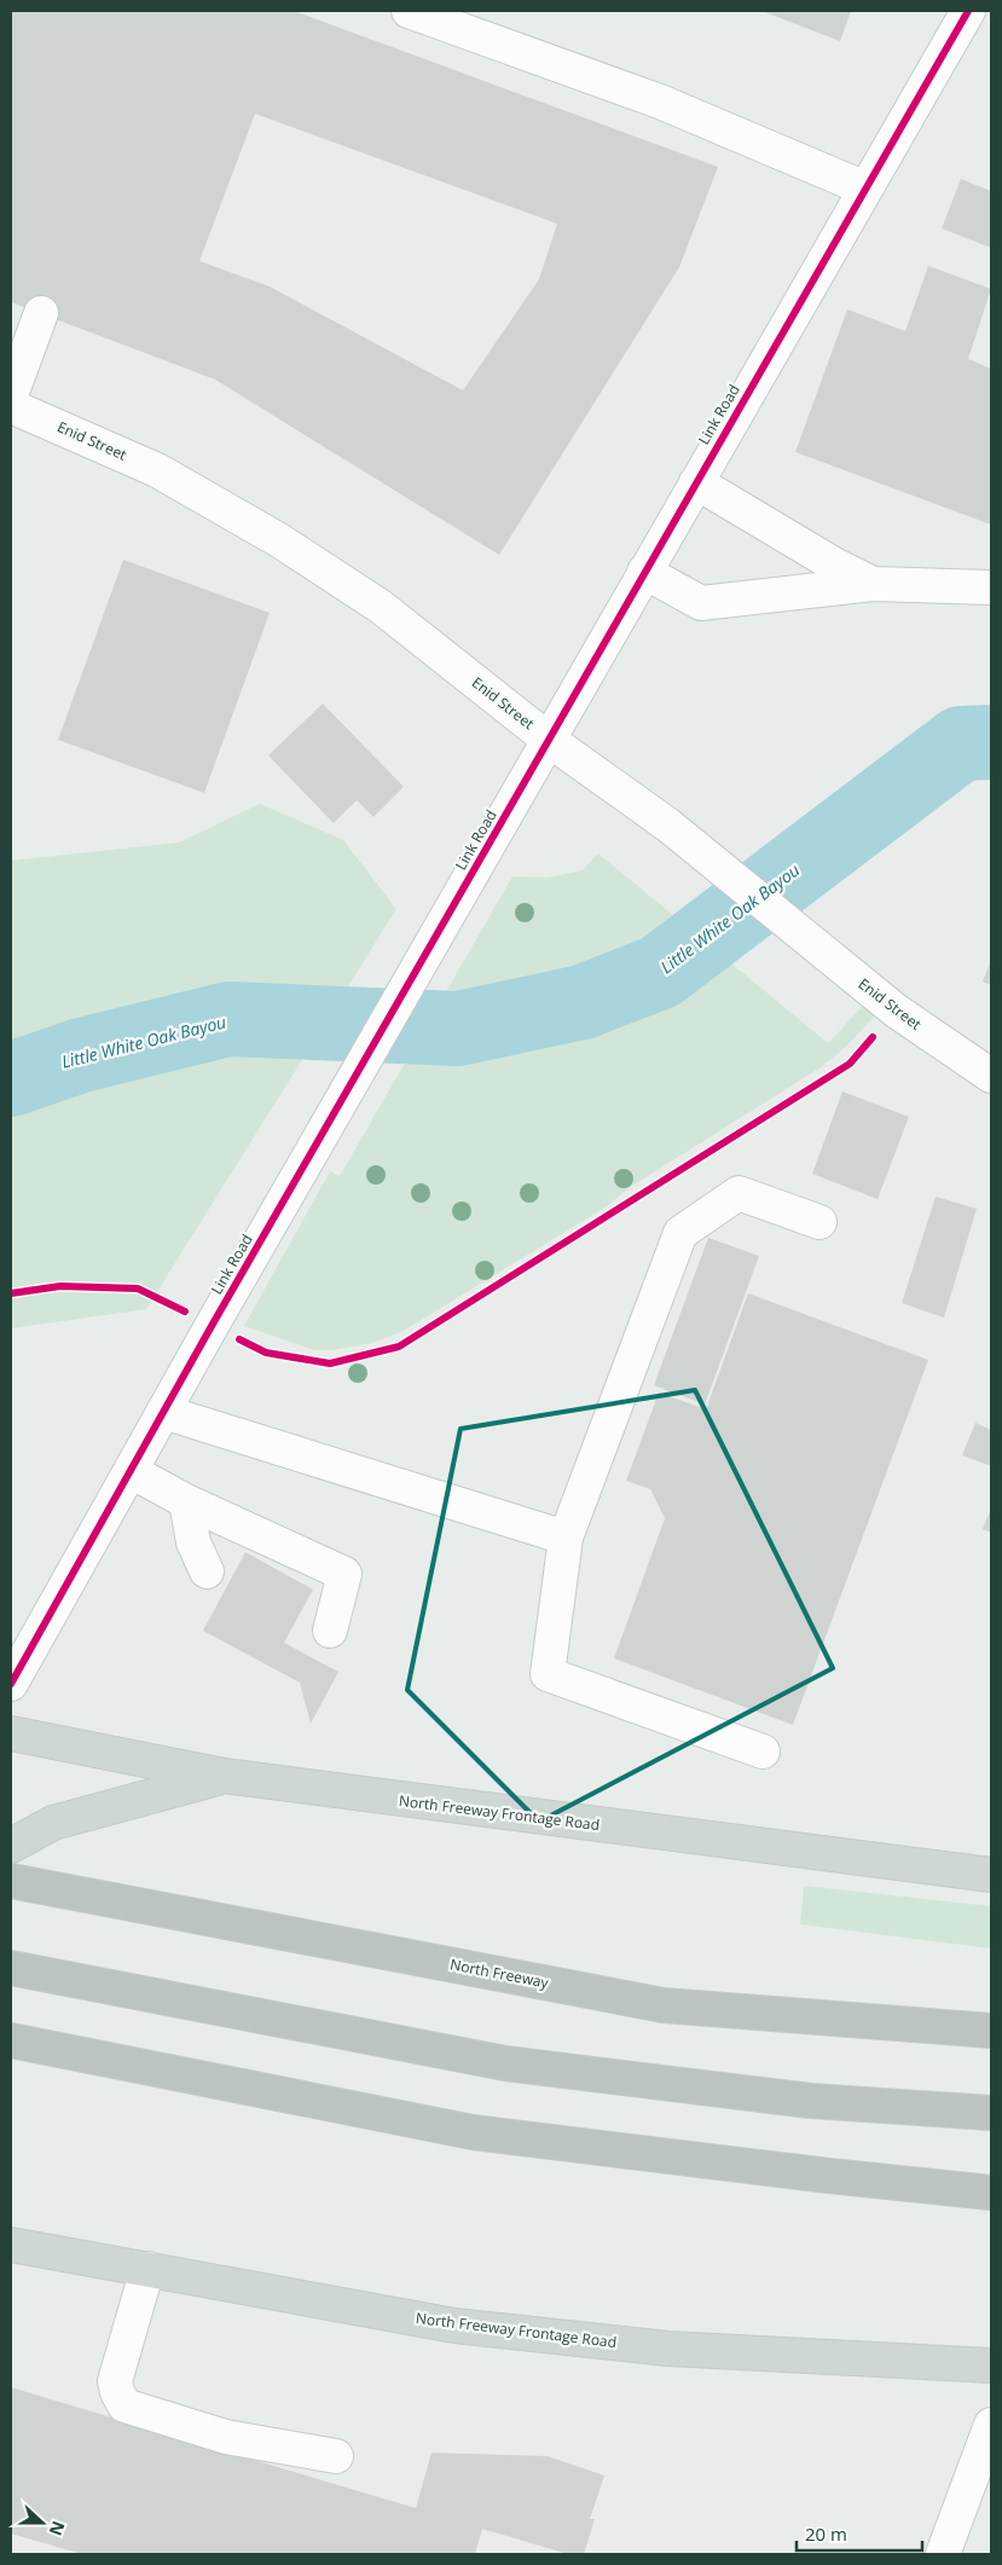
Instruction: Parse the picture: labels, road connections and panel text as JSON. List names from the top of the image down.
{
  "streets": {
    "highway": ["North Freeway"],
    "main road": ["North Freeway Frontage Road"],
    "street": ["Link Road", "Enid Street"]
  },
  "crossings": [
    ["Link Road", "Enid Street"]
  ],
  "water": ["Little White Oak Bayou"],
  "scale_bar": "20 m",
  "north": "right"
}
